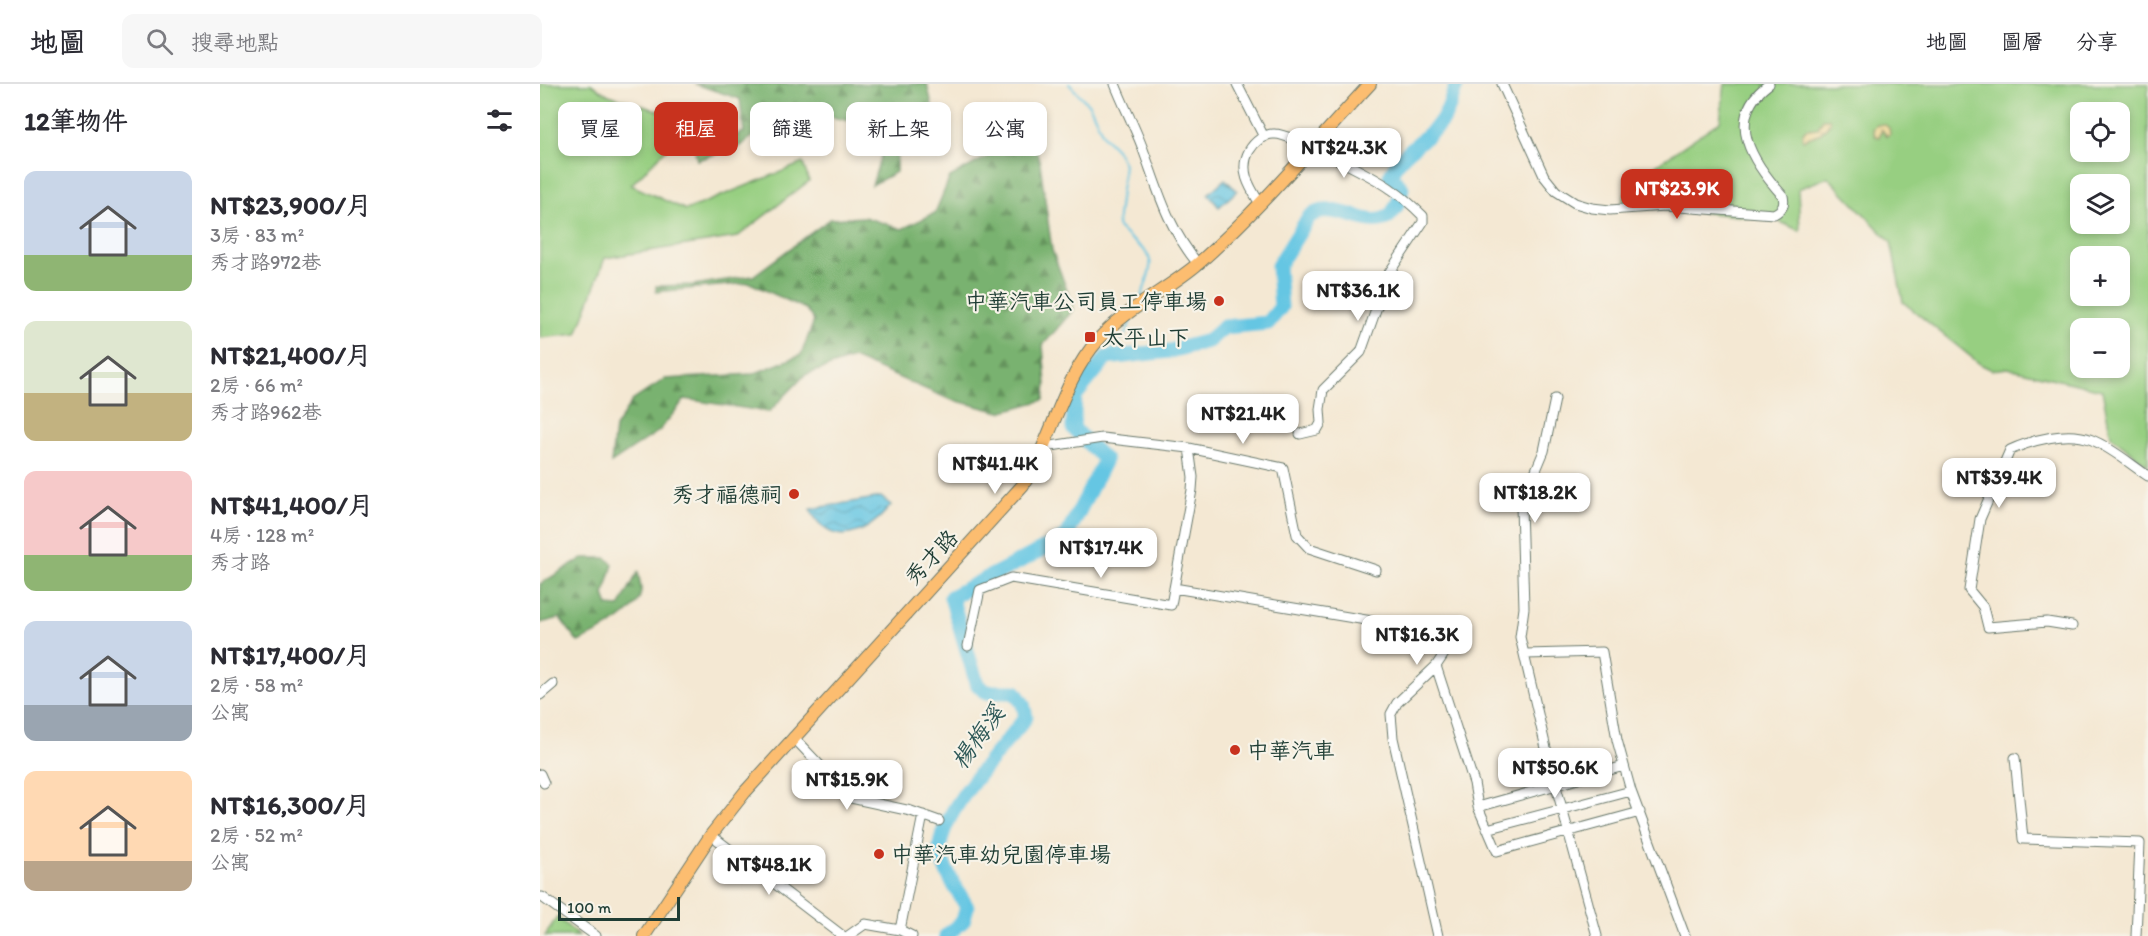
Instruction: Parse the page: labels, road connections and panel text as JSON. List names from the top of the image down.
{
  "streets": {
    "main road": ["秀才路"]
  },
  "water": ["楊梅溪"],
  "places": {
    "other": [
      "中華汽車公司員工停車場",
      "秀才福德祠",
      "中華汽車",
      "中華汽車幼兒園停車場"
    ],
    "transit": ["太平山下"]
  },
  "scale_bar": "100 m",
  "page": {
    "header": "地圖",
    "search": "搜尋地點",
    "nav": ["地圖", "圖層", "分享"],
    "heading": "12筆物件",
    "map_buttons": ["+", "−"],
    "chip": [
      "買屋",
      "租屋",
      "篩選",
      "新上架",
      "公寓"
    ],
    "price": [
      "NT$24.3K",
      "NT$23.9K",
      "NT$36.1K",
      "NT$21.4K",
      "NT$41.4K",
      "NT$39.4K",
      "NT$18.2K",
      "NT$17.4K",
      "NT$16.3K",
      "NT$50.6K",
      "NT$15.9K",
      "NT$48.1K"
    ],
    "list": [
      {
        "name": "NT$23,900/月",
        "note": "3房 · 83 m² · 秀才路972巷"
      },
      {
        "name": "NT$21,400/月",
        "note": "2房 · 66 m² · 秀才路962巷"
      },
      {
        "name": "NT$41,400/月",
        "note": "4房 · 128 m² · 秀才路"
      },
      {
        "name": "NT$17,400/月",
        "note": "2房 · 58 m² · 公寓"
      },
      {
        "name": "NT$16,300/月",
        "note": "2房 · 52 m² · 公寓"
      }
    ],
    "scale": "100 m"
  }
}
